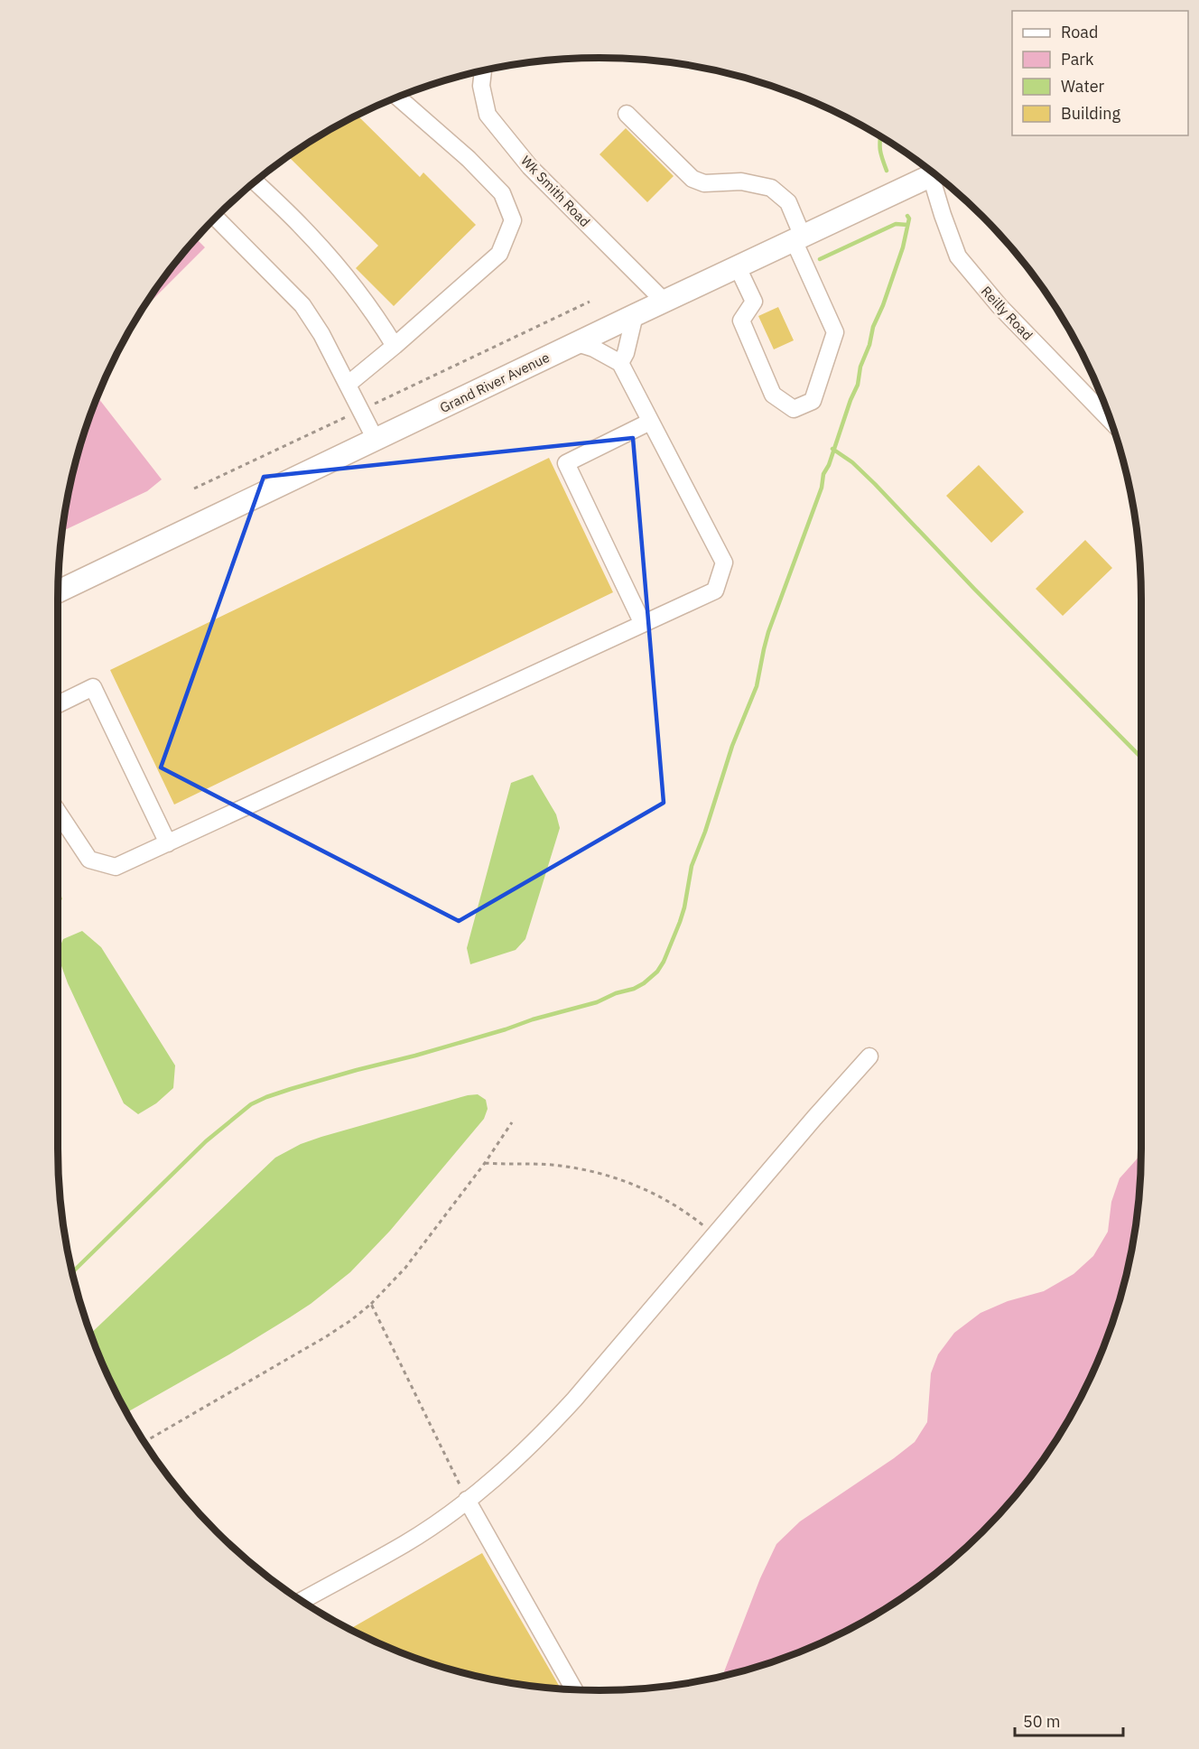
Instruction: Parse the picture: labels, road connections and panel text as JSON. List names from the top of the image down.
{
  "streets": {
    "main road": ["Grand River Avenue"],
    "street": ["Wk Smith Road", "Reilly Road"]
  },
  "crossings": [
    ["Wk Smith Road", "Grand River Avenue"]
  ],
  "legend": [
    "Road",
    "Park",
    "Water",
    "Building"
  ],
  "scale_bar": "50 m"
}
